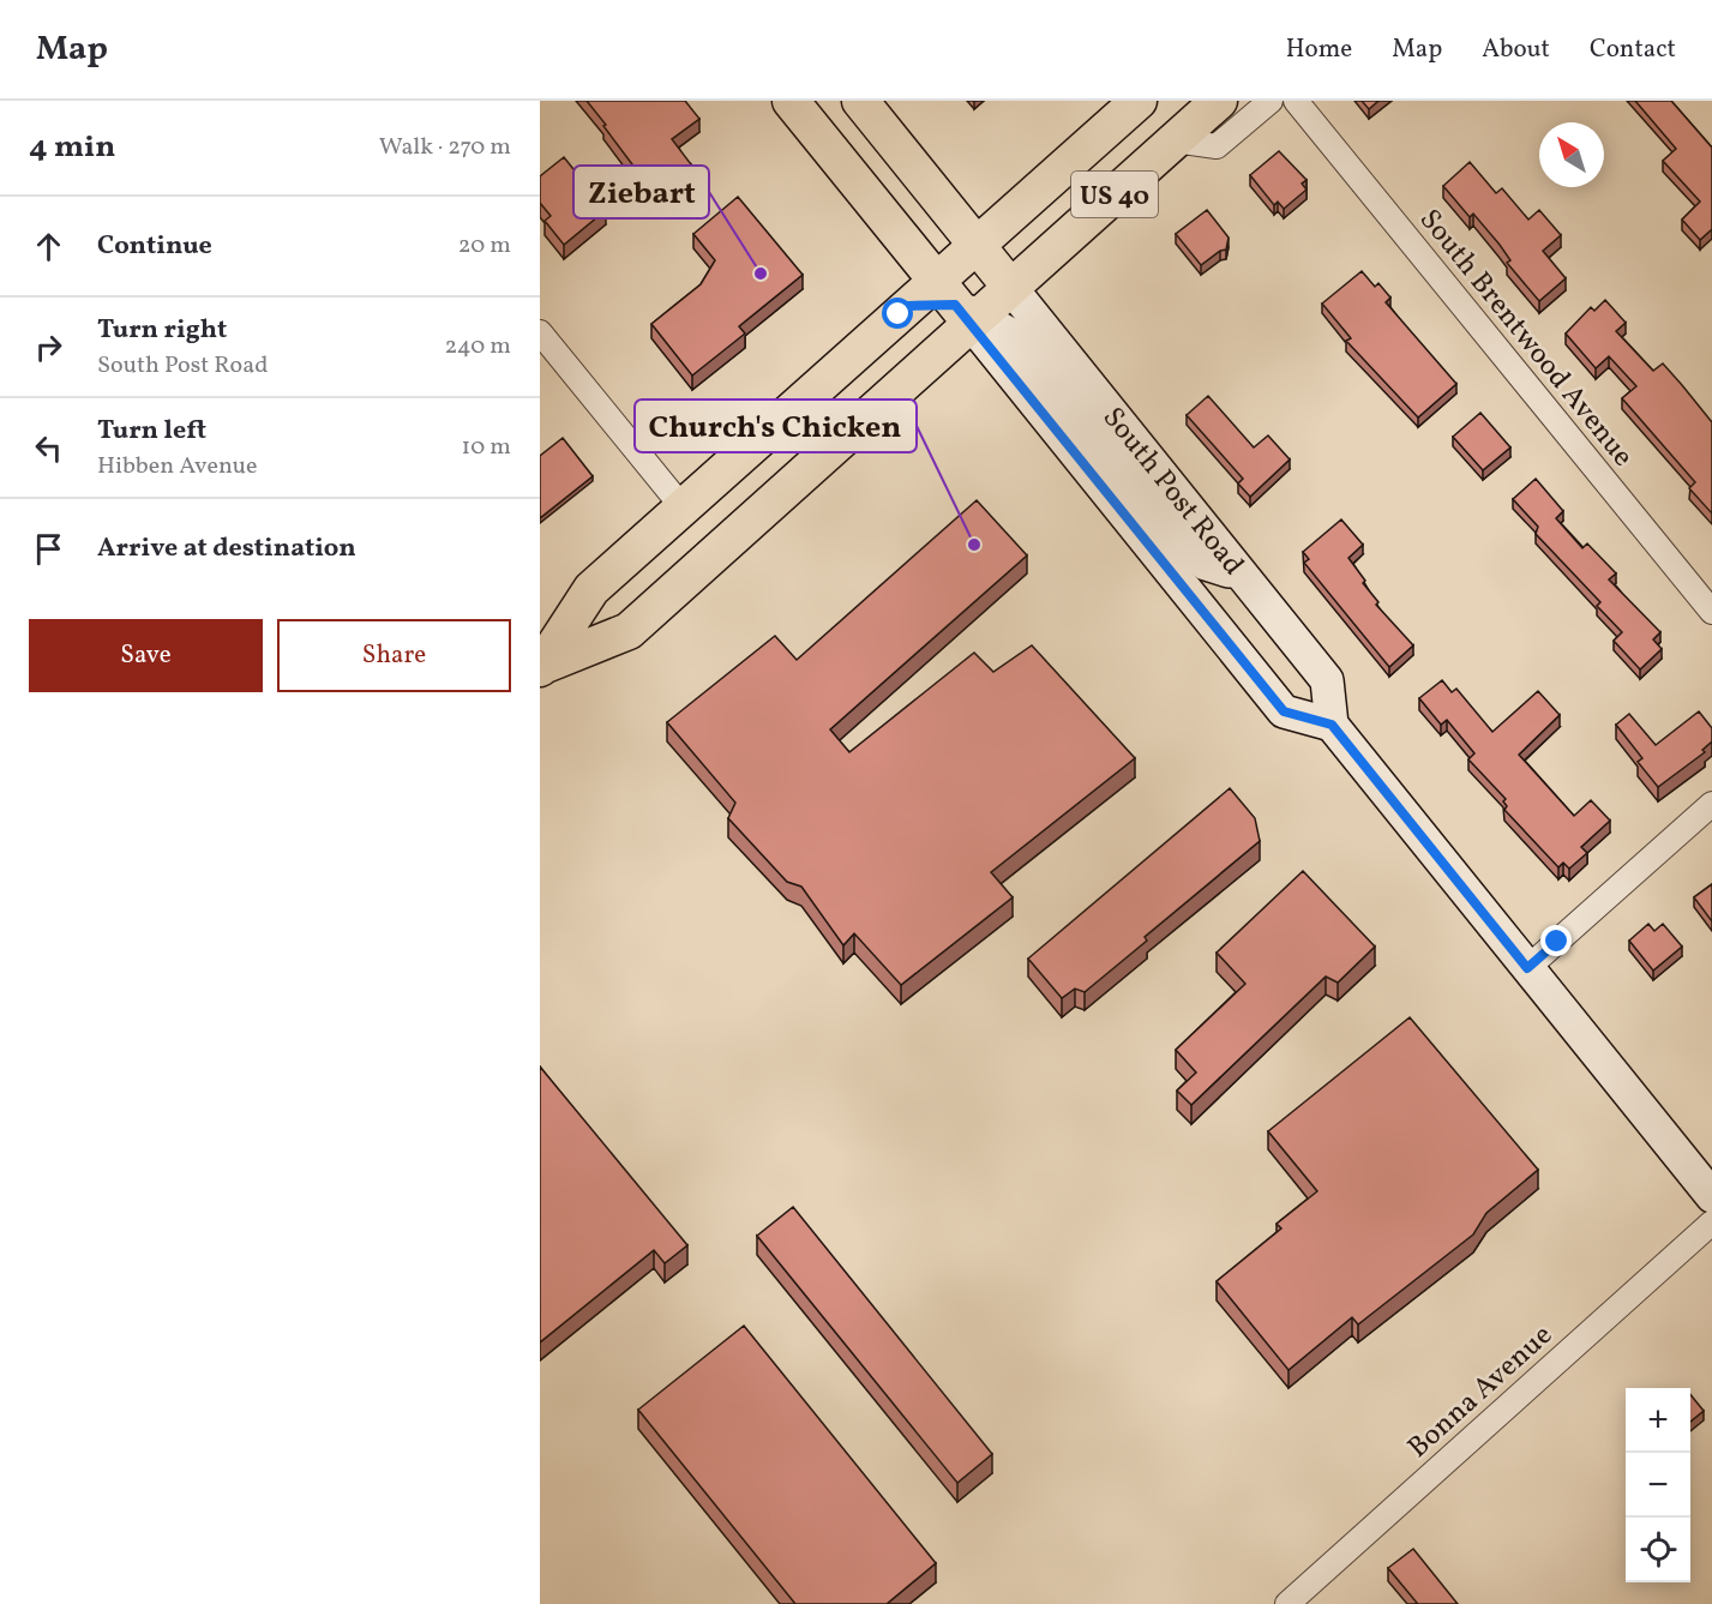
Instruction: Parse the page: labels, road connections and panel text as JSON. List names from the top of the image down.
{
  "streets": {
    "main road": ["US 40", "South Post Road"],
    "street": ["South Brentwood Avenue", "Bonna Avenue"]
  },
  "crossings": [
    ["US 40", "South Post Road"]
  ],
  "places": ["Ziebart", "Church's Chicken"],
  "north": "top left",
  "page": {
    "header": "Map",
    "nav": [
      "Home",
      "Map",
      "About",
      "Contact"
    ],
    "heading": ["4 min", "Walk · 270 m"],
    "list": [
      ["Continue", "20 m"],
      ["Turn right", "South Post Road", "240 m"],
      ["Turn left", "Hibben Avenue", "10 m"],
      "Arrive at destination"
    ],
    "buttons": ["Save", "Share"],
    "map_buttons": ["+", "−"]
  }
}
